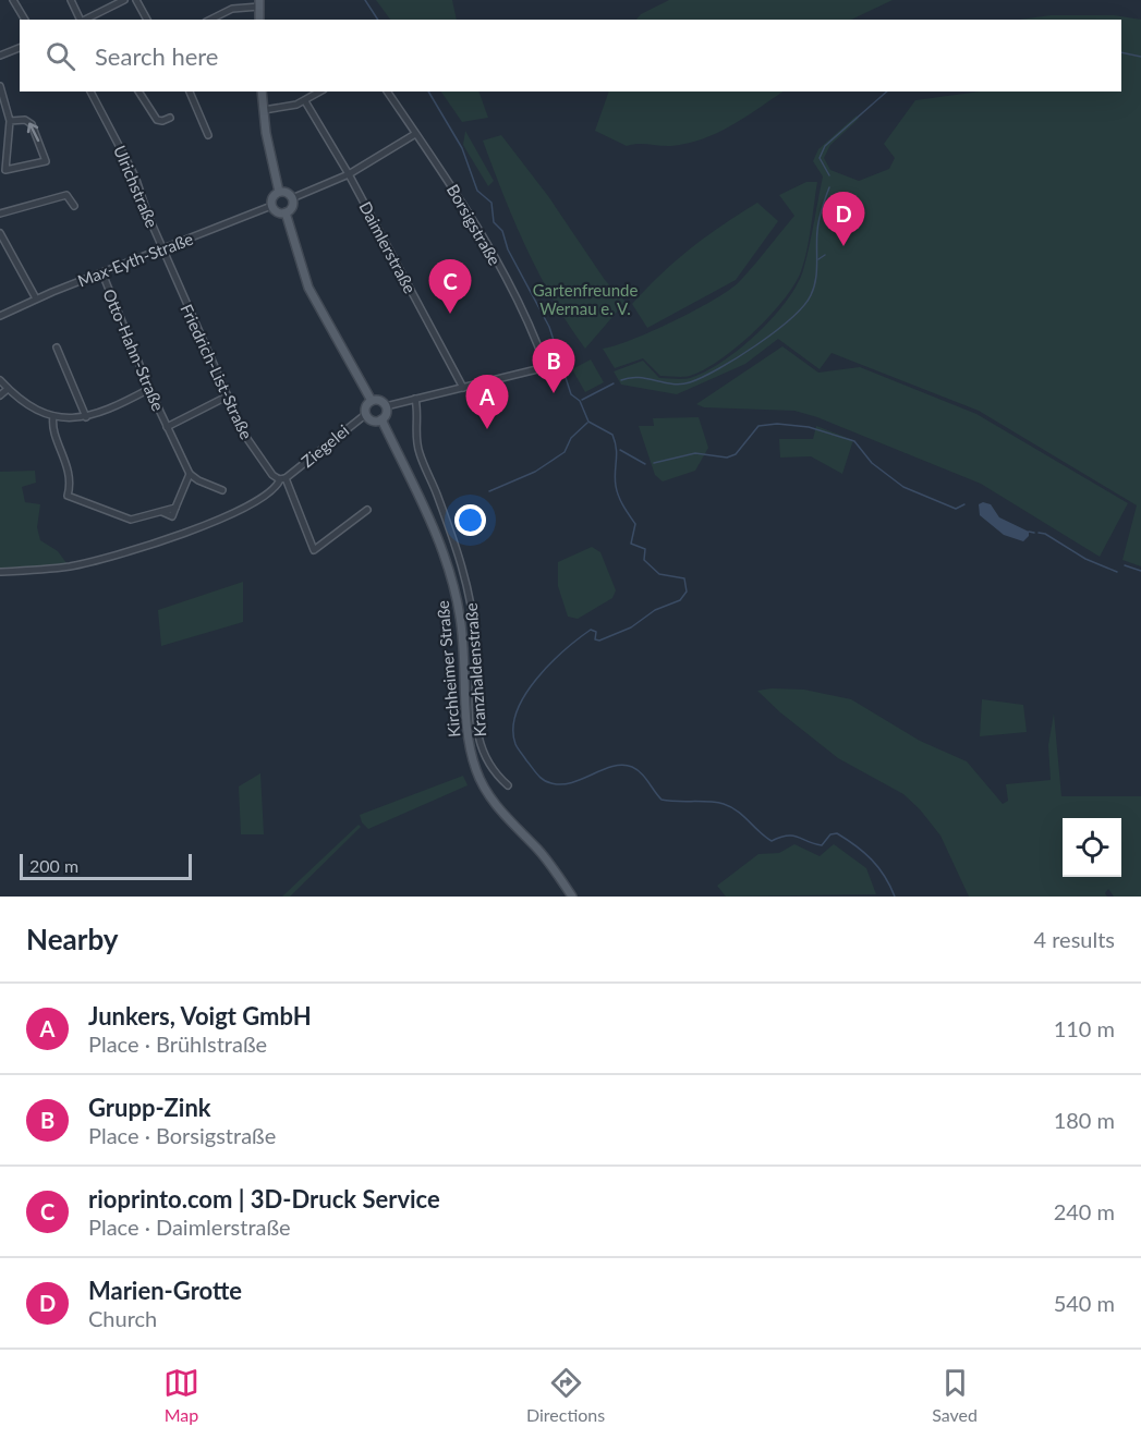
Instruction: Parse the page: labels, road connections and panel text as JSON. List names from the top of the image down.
{
  "streets": {
    "main road": ["Kirchheimer Straße"],
    "street": [
      "Ulrichstraße",
      "Borsigstraße",
      "Daimlerstraße",
      "Max-Eyth-Straße",
      "Otto-Hahn-Straße",
      "Friedrich-List-Straße",
      "Ziegelei",
      "Kranzhaldenstraße"
    ]
  },
  "crossings": [
    ["Ulrichstraße", "Max-Eyth-Straße"],
    ["Ulrichstraße", "Friedrich-List-Straße"],
    ["Borsigstraße", "Daimlerstraße"],
    ["Max-Eyth-Straße", "Otto-Hahn-Straße"],
    ["Max-Eyth-Straße", "Friedrich-List-Straße"],
    ["Otto-Hahn-Straße", "Friedrich-List-Straße"],
    ["Friedrich-List-Straße", "Ziegelei"],
    ["Ziegelei", "Kirchheimer Straße"]
  ],
  "parks": ["Gartenfreunde Wernau e. V."],
  "scale_bar": "200 m",
  "page": {
    "search": "Search here",
    "pins": [
      "D",
      "C",
      "B",
      "A"
    ],
    "scale": "200 m",
    "heading": ["Nearby", "4 results"],
    "list": [
      {
        "mark": "A",
        "name": "Junkers, Voigt GmbH",
        "note": "Place · Brühlstraße",
        "value": "110 m"
      },
      {
        "mark": "B",
        "name": "Grupp-Zink",
        "note": "Place · Borsigstraße",
        "value": "180 m"
      },
      {
        "mark": "C",
        "name": "rioprinto.com | 3D-Druck Service",
        "note": "Place · Daimlerstraße",
        "value": "240 m"
      },
      {
        "mark": "D",
        "name": "Marien-Grotte",
        "note": "Church",
        "value": "540 m"
      }
    ],
    "nav": ["Map", "Directions", "Saved"]
  }
}
